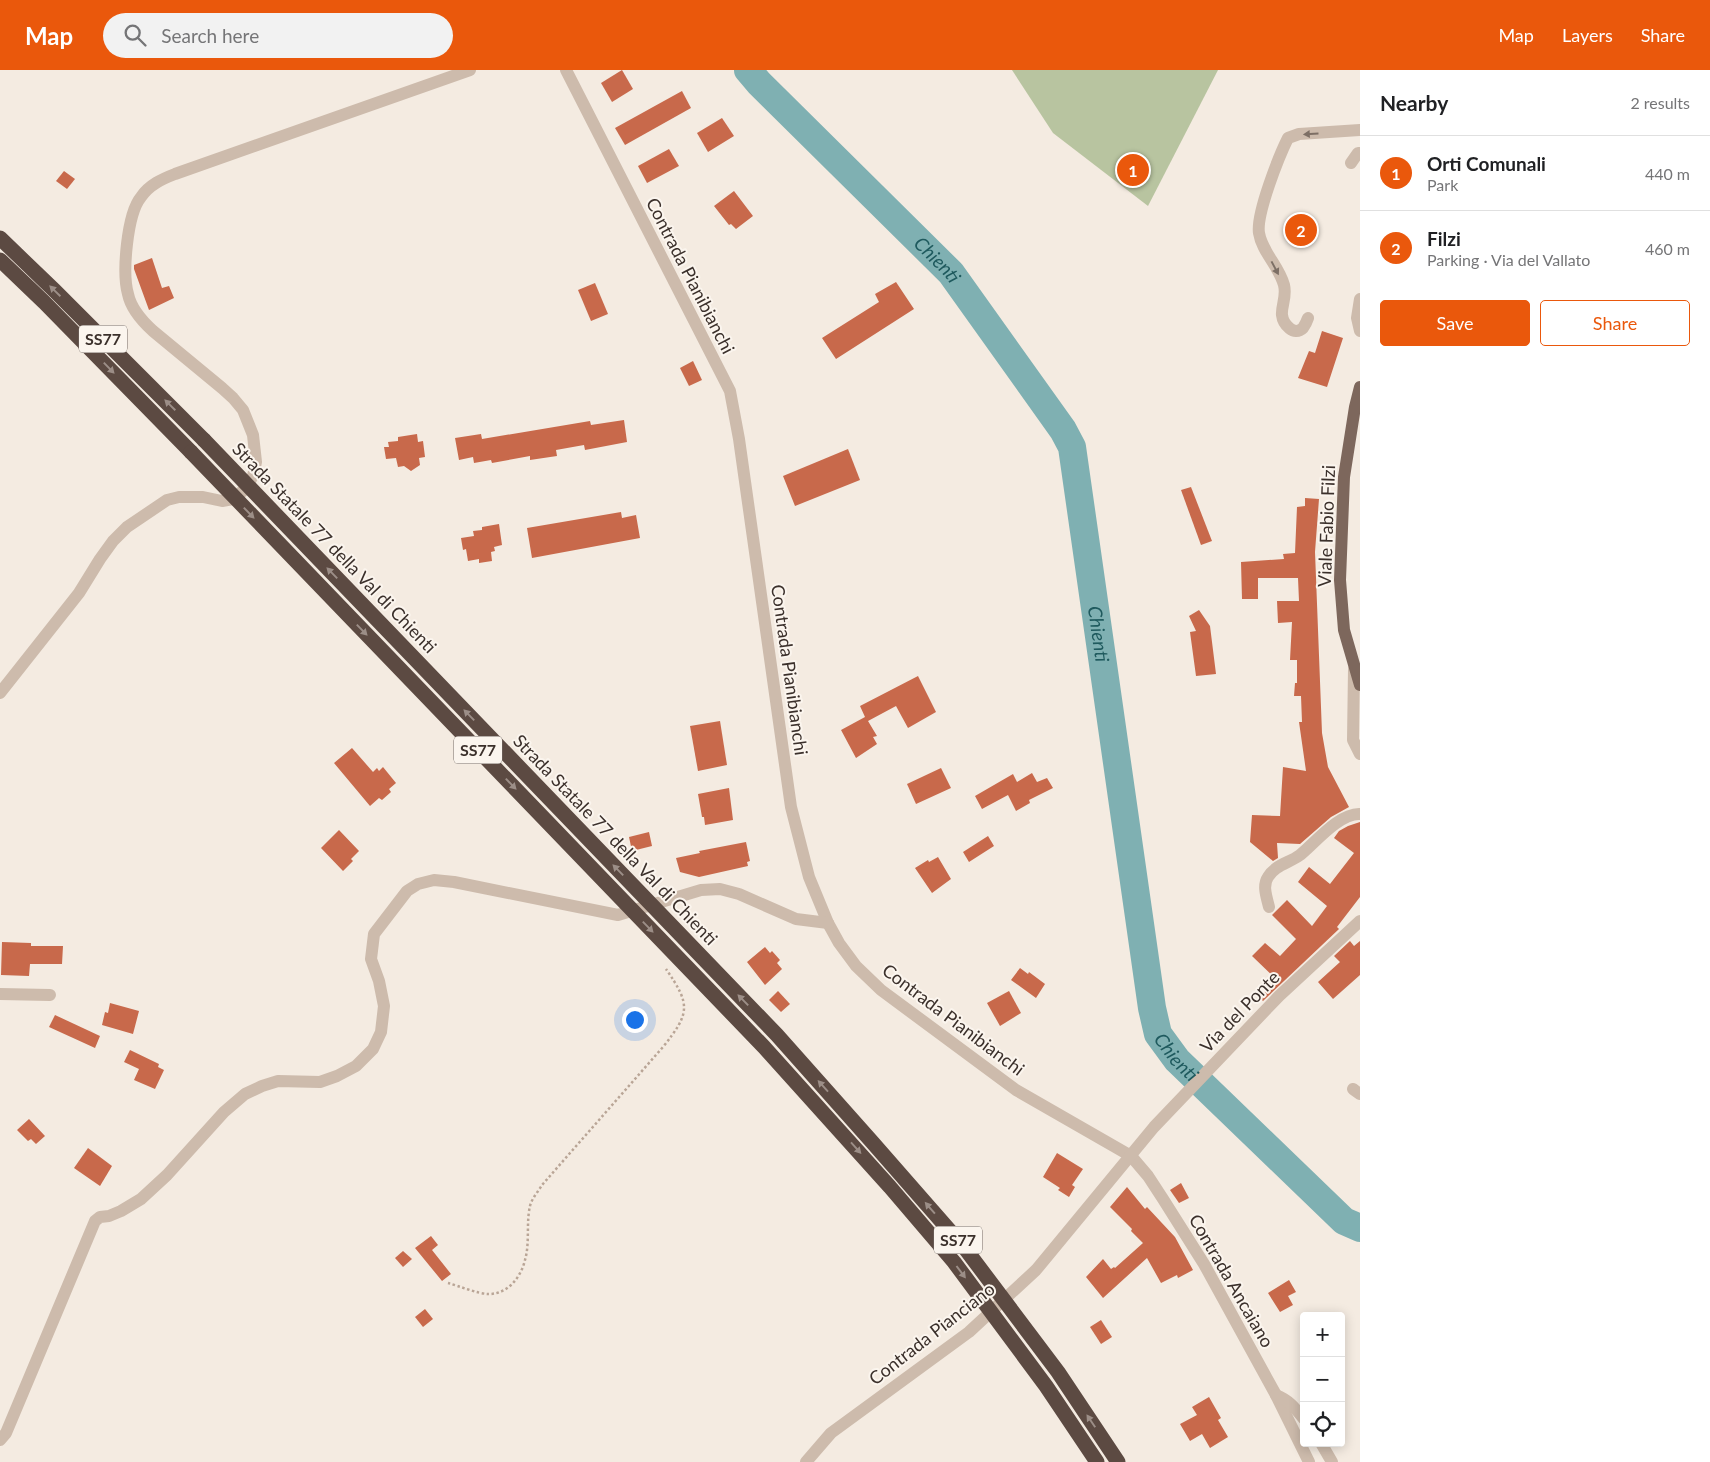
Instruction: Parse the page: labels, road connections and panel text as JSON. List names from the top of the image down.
{
  "streets": {
    "highway": ["SS77", "Strada Statale 77 della Val di Chienti"],
    "main road": ["Viale Fabio Filzi"],
    "street": [
      "Contrada Pianibianchi",
      "Via del Ponte",
      "Contrada Ancaiano",
      "Contrada Pianciano"
    ]
  },
  "crossings": [
    ["Contrada Pianibianchi", "Via del Ponte"],
    ["Contrada Pianibianchi", "Contrada Ancaiano"],
    ["Contrada Pianibianchi", "Contrada Pianciano"],
    ["Via del Ponte", "Contrada Ancaiano"],
    ["Via del Ponte", "Contrada Pianciano"],
    ["Contrada Ancaiano", "Contrada Pianciano"]
  ],
  "water": ["Chienti"],
  "page": {
    "header": "Map",
    "search": "Search here",
    "nav": ["Map", "Layers", "Share"],
    "heading": ["Nearby", "2 results"],
    "list": [
      {
        "mark": "1",
        "name": "Orti Comunali",
        "note": "Park",
        "value": "440 m"
      },
      {
        "mark": "2",
        "name": "Filzi",
        "note": "Parking · Via del Vallato",
        "value": "460 m"
      }
    ],
    "pins": ["1", "2"],
    "buttons": ["Save", "Share"],
    "map_buttons": ["+", "−"]
  }
}
